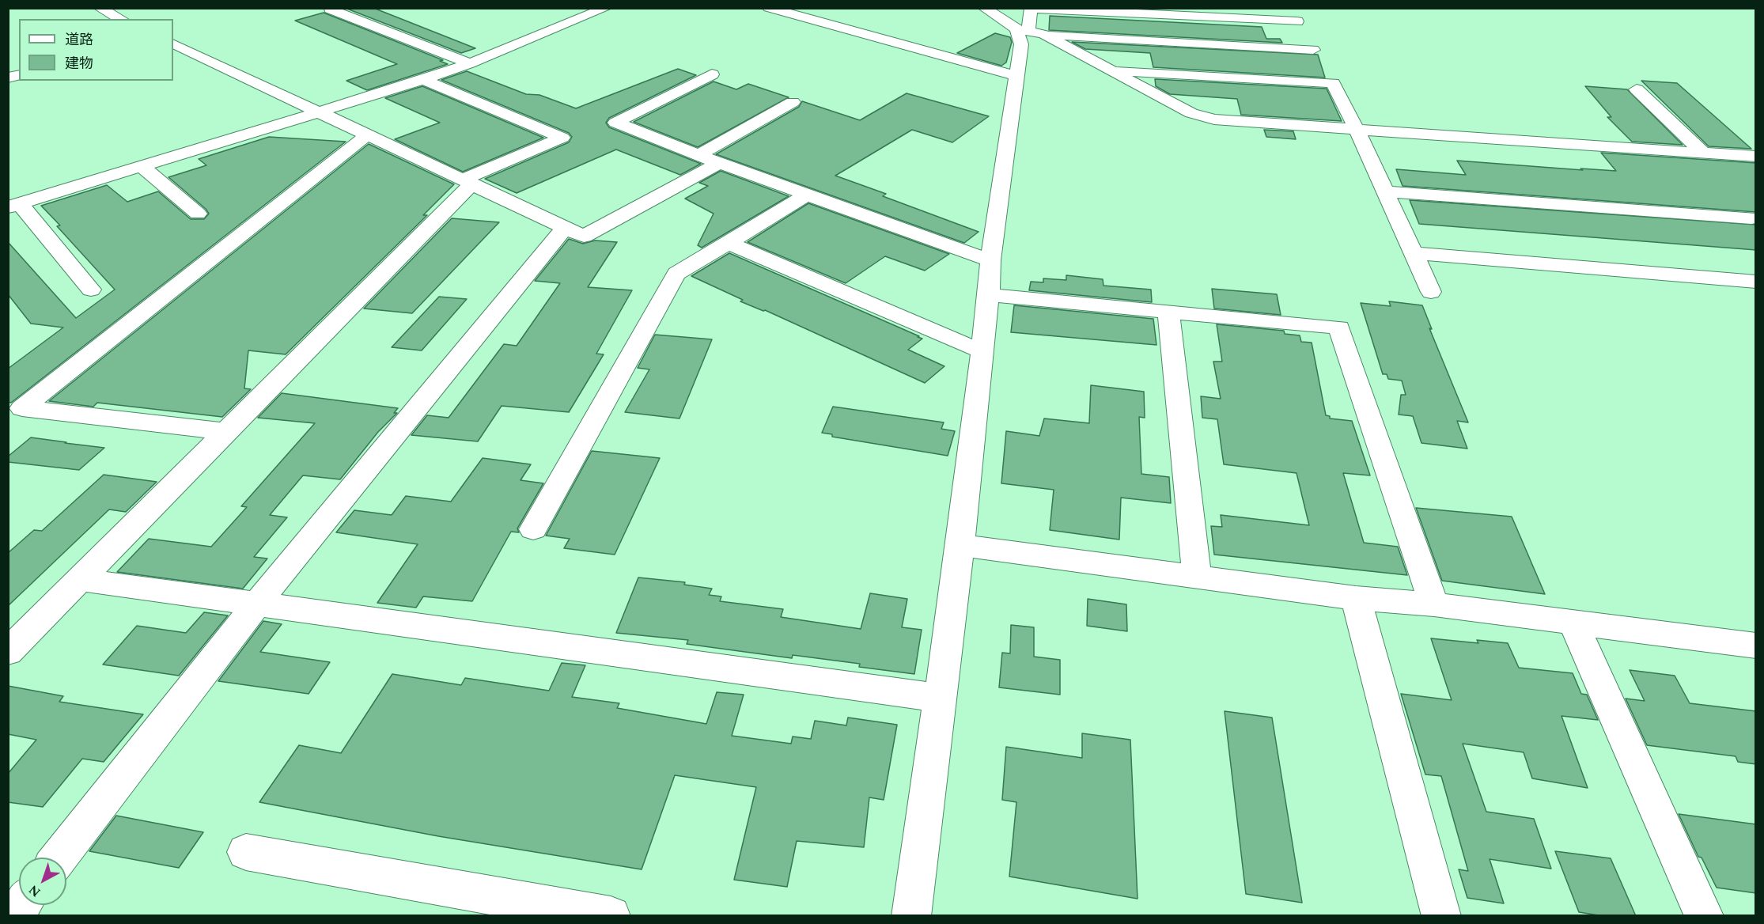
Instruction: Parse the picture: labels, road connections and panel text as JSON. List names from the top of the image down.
{
  "legend": ["道路", "建物"],
  "north": "bottom left"
}
